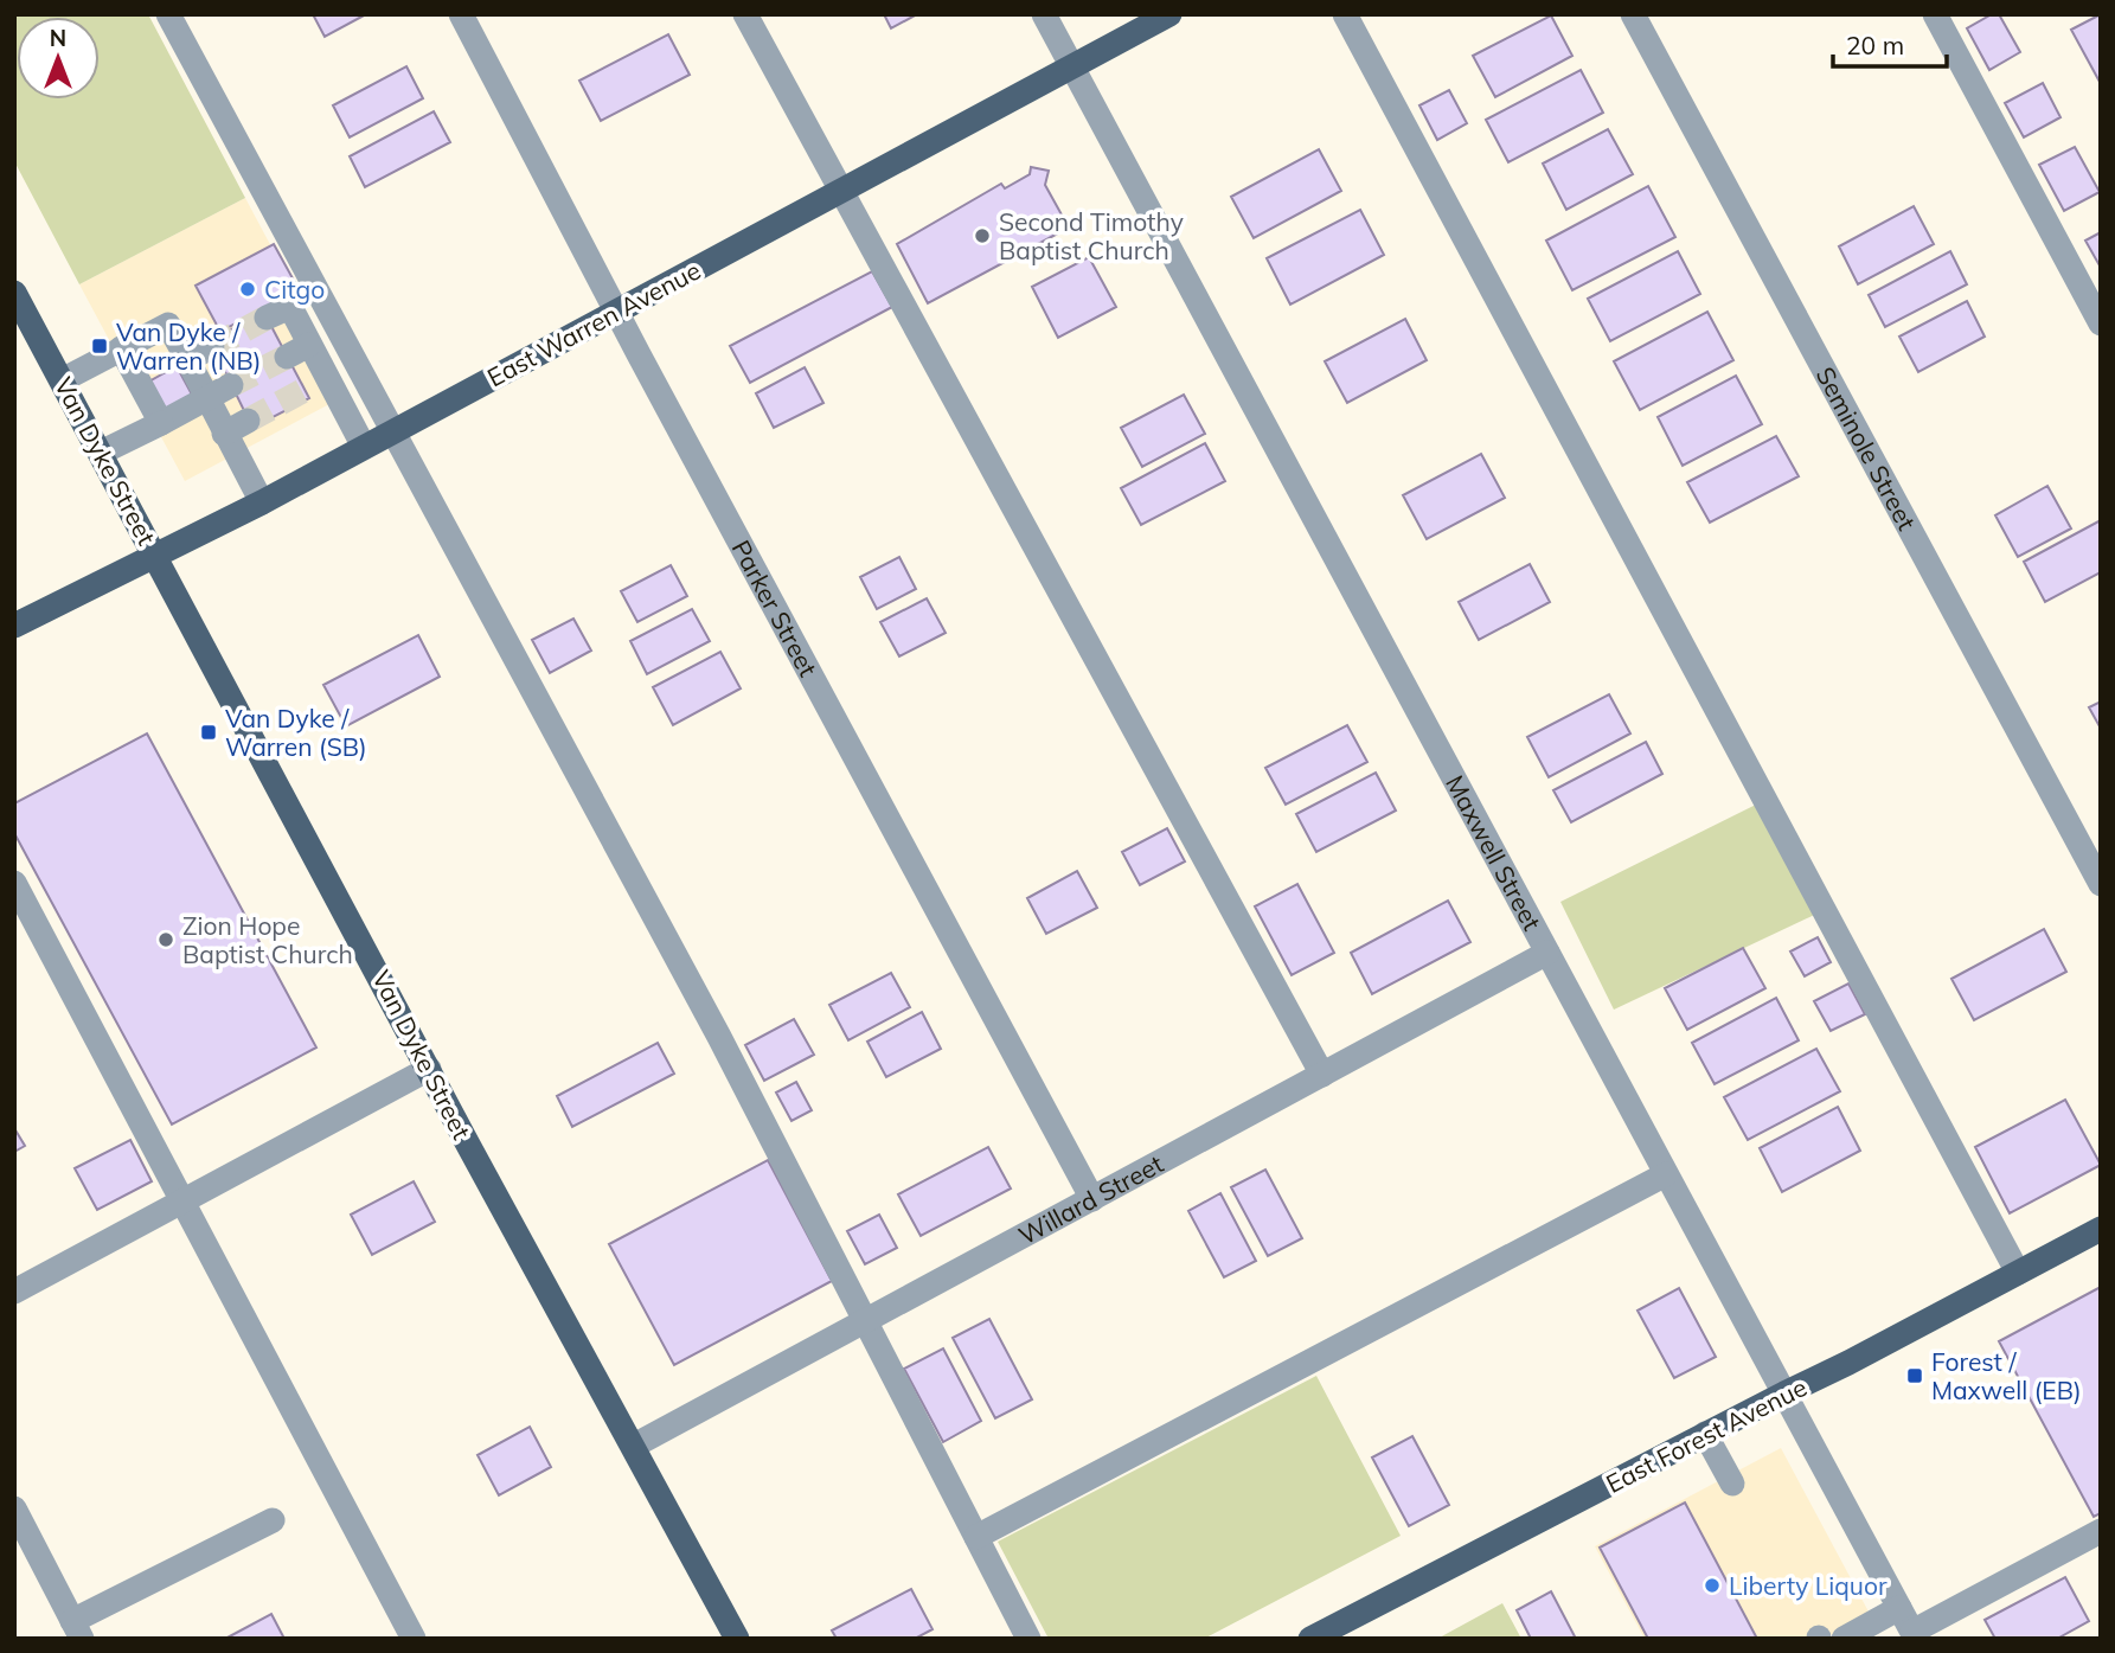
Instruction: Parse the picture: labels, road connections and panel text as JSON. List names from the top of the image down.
{
  "streets": {
    "main road": ["East Warren Avenue", "Van Dyke Street", "East Forest Avenue"],
    "street": [
      "Seminole Street",
      "Parker Street",
      "Maxwell Street",
      "Willard Street"
    ]
  },
  "crossings": [
    ["East Warren Avenue", "Van Dyke Street"],
    ["East Warren Avenue", "Parker Street"],
    ["East Warren Avenue", "Maxwell Street"],
    ["Van Dyke Street", "Willard Street"],
    ["Parker Street", "Willard Street"],
    ["Maxwell Street", "Willard Street"],
    ["Maxwell Street", "East Forest Avenue"]
  ],
  "places": {
    "other": [
      "Second Timothy Baptist Church",
      "Citgo",
      "Zion Hope Baptist Church",
      "Liberty Liquor"
    ],
    "transit": ["Van Dyke / Warren (NB)", "Van Dyke / Warren (SB)", "Forest / Maxwell (EB)"]
  },
  "scale_bar": "20 m",
  "north": "top"
}
